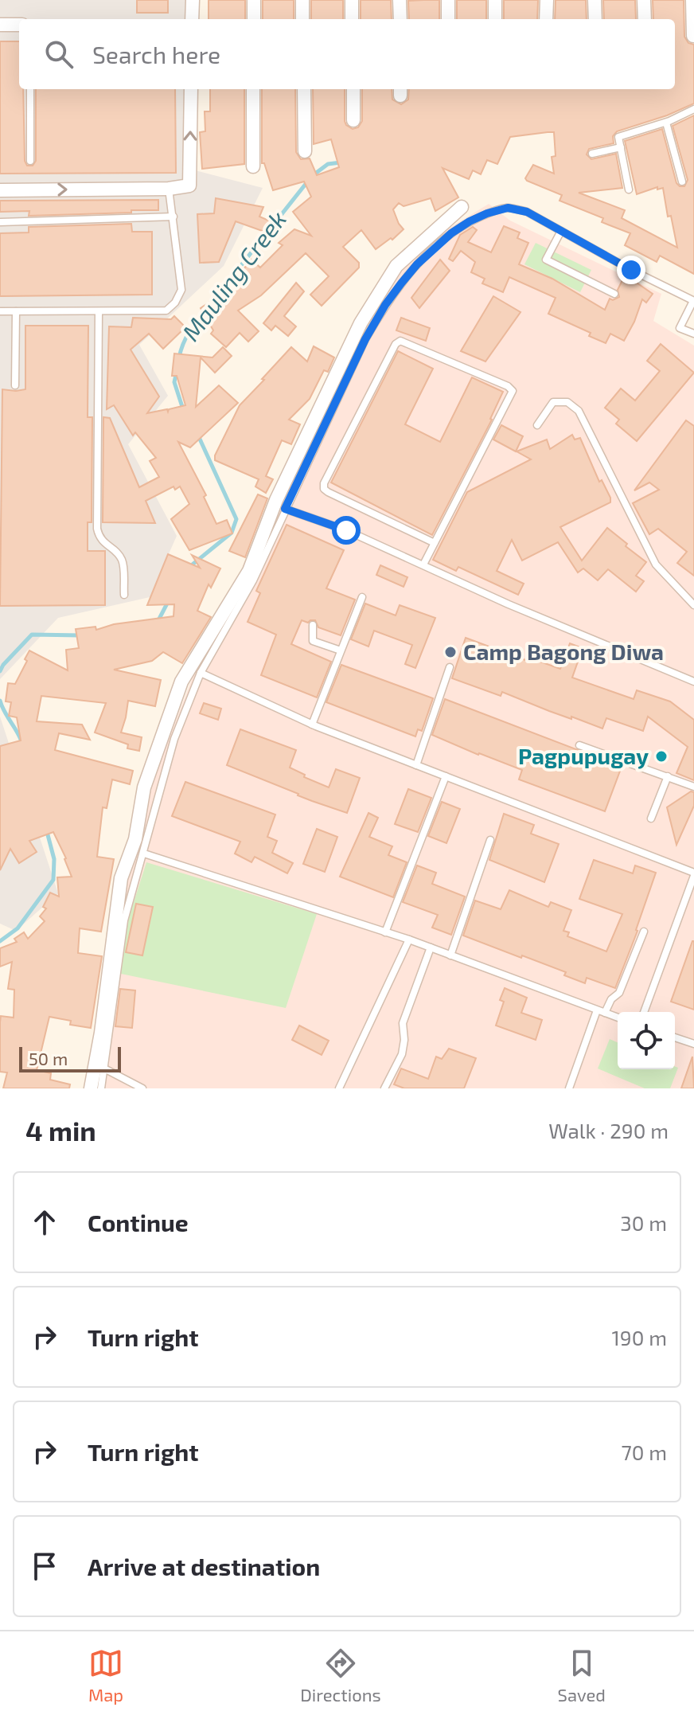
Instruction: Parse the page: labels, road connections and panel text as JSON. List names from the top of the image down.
{
  "water": ["Mauling Creek"],
  "places": ["Camp Bagong Diwa", "Pagpupugay"],
  "scale_bar": "50 m",
  "page": {
    "search": "Search here",
    "scale": "50 m",
    "heading": ["4 min", "Walk · 290 m"],
    "list": [
      ["Continue", "30 m"],
      ["Turn right", "190 m"],
      ["Turn right", "70 m"],
      "Arrive at destination"
    ],
    "nav": ["Map", "Directions", "Saved"]
  }
}
